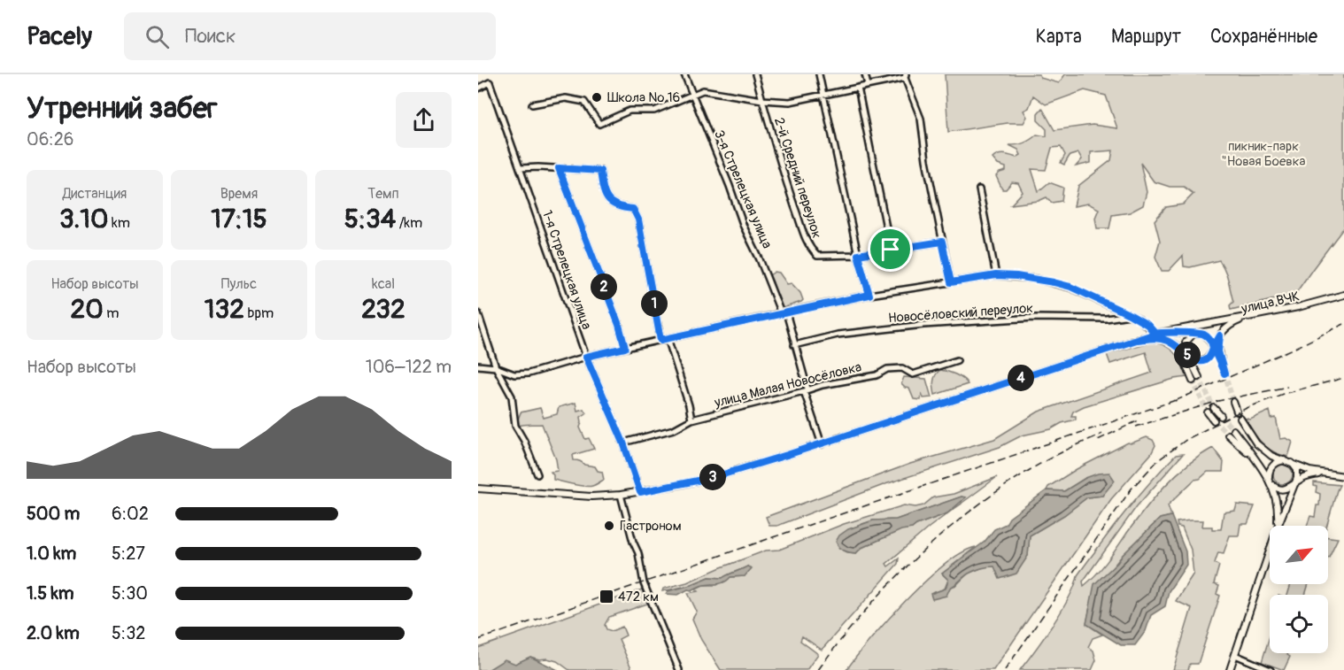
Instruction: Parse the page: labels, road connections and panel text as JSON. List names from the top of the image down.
{
  "streets": {
    "main road": ["улица ВЧК"],
    "street": [
      "2-й Средний переулок",
      "3-я Стрелецкая улица",
      "1-я Стрелецкая улица",
      "Новосёловский переулок",
      "улица Малая Новосёловка"
    ]
  },
  "crossings": [
    ["3-я Стрелецкая улица", "Новосёловский переулок"],
    ["3-я Стрелецкая улица", "улица Малая Новосёловка"],
    ["1-я Стрелецкая улица", "улица Малая Новосёловка"]
  ],
  "parks": ["пикник-парк \"Новая Боевка"],
  "places": {
    "other": ["Школа № 16", "Гастроном"],
    "transit": ["472 км"]
  },
  "north": "top right",
  "page": {
    "header": "Pacely",
    "search": "Поиск",
    "nav": ["Карта", "Маршрут", "Сохранённые"],
    "heading": ["Утренний забег", "06:26"],
    "stats": [
      ["Дистанция", "3.10 km"],
      ["Время", "17:15"],
      ["Темп", "5:34 /km"],
      ["Набор высоты", "20 m"],
      ["Пульс", "132 bpm"],
      ["kcal", "232"]
    ],
    "pins": [
      "2",
      "1",
      "5",
      "4",
      "3"
    ],
    "chart": ["Набор высоты", "106–122 m"],
    "list": [
      {
        "name": "500 m",
        "note": "6:02"
      },
      {
        "name": "1.0 km",
        "note": "5:27"
      },
      {
        "name": "1.5 km",
        "note": "5:30"
      },
      {
        "name": "2.0 km",
        "note": "5:32"
      }
    ]
  }
}
